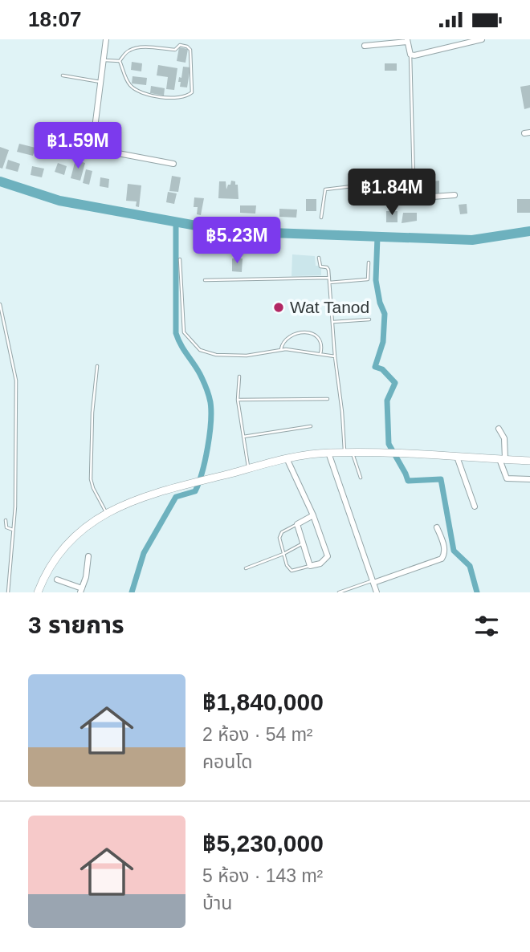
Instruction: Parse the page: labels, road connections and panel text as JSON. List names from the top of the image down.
{
  "places": ["Wat Tanod"],
  "page": {
    "status": "18:07",
    "price": ["฿1.59M", "฿1.84M", "฿5.23M"],
    "heading": "3 รายการ",
    "list": [
      {
        "name": "฿1,840,000",
        "note": "2 ห้อง · 54 m² · คอนโด"
      },
      {
        "name": "฿5,230,000",
        "note": "5 ห้อง · 143 m² · บ้าน"
      }
    ]
  }
}
